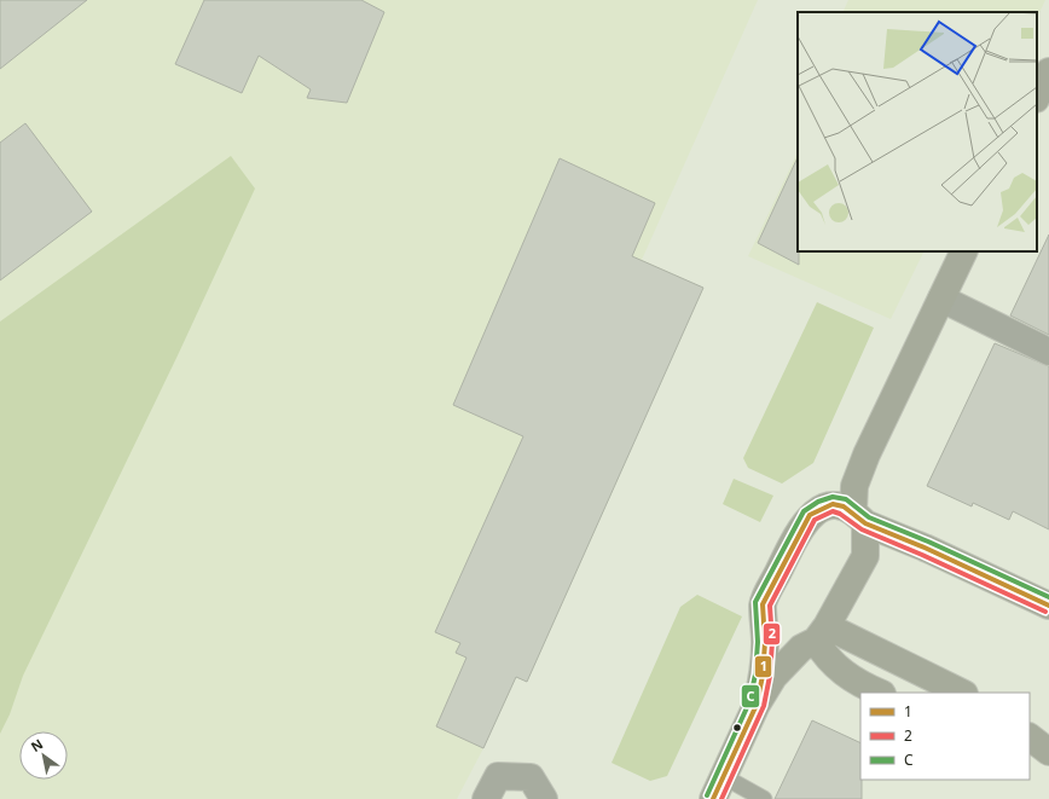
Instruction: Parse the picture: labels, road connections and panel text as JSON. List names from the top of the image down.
{
  "lines": ["transit line C", "transit line 1", "transit line 2"],
  "legend": ["1", "2", "C"],
  "north": "top left"
}
